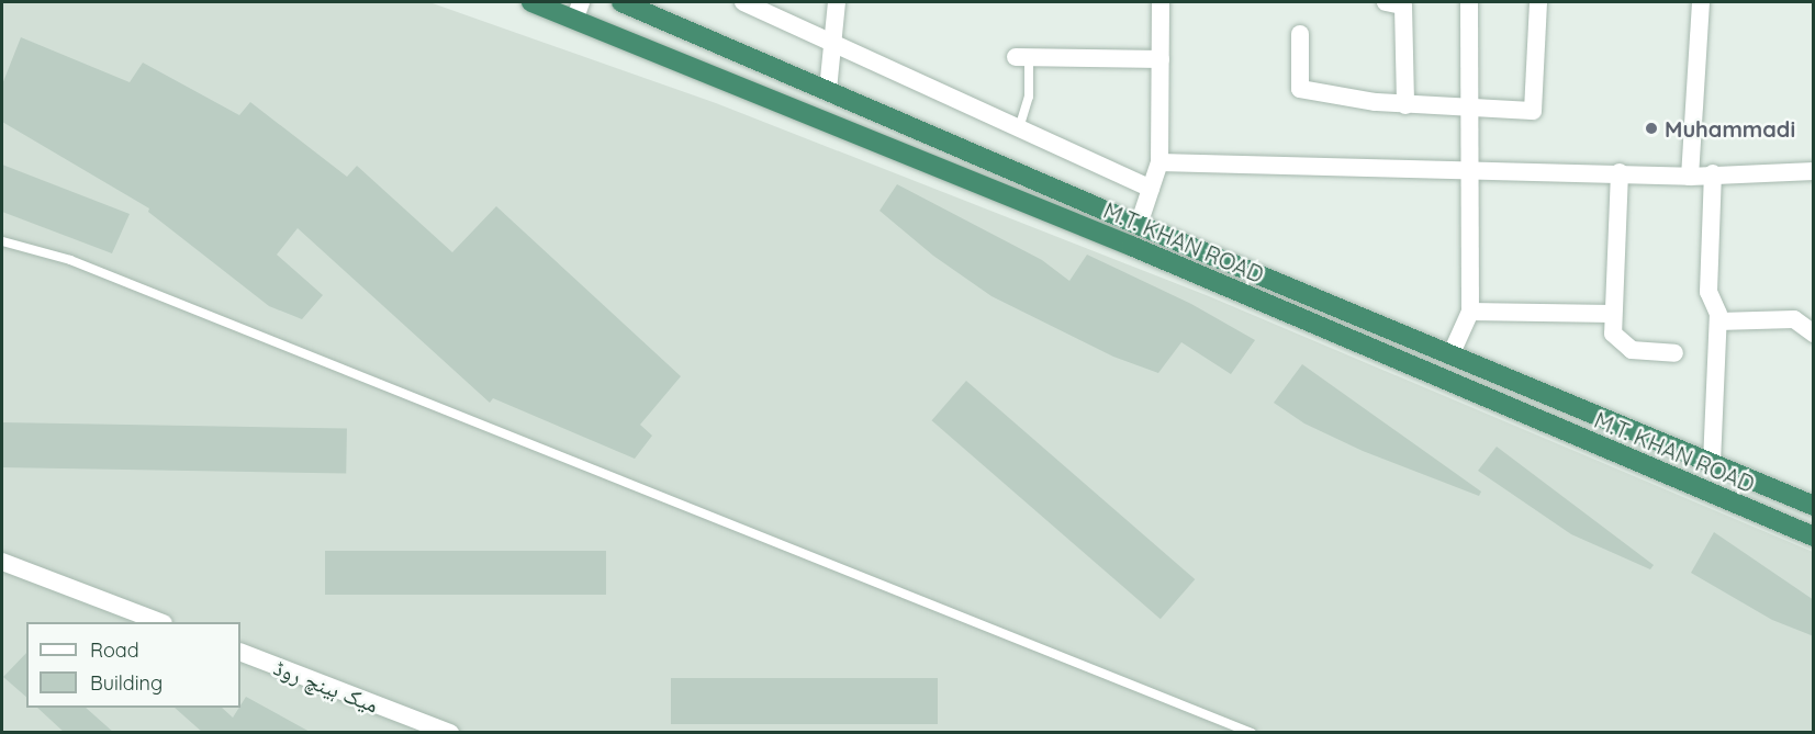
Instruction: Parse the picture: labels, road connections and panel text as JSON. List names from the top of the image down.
{
  "streets": {
    "highway": ["M.T. KHAN ROAD"],
    "street": ["میک ہینچ روڈ"]
  },
  "places": ["Muhammadi"],
  "legend": ["Road", "Building"]
}
